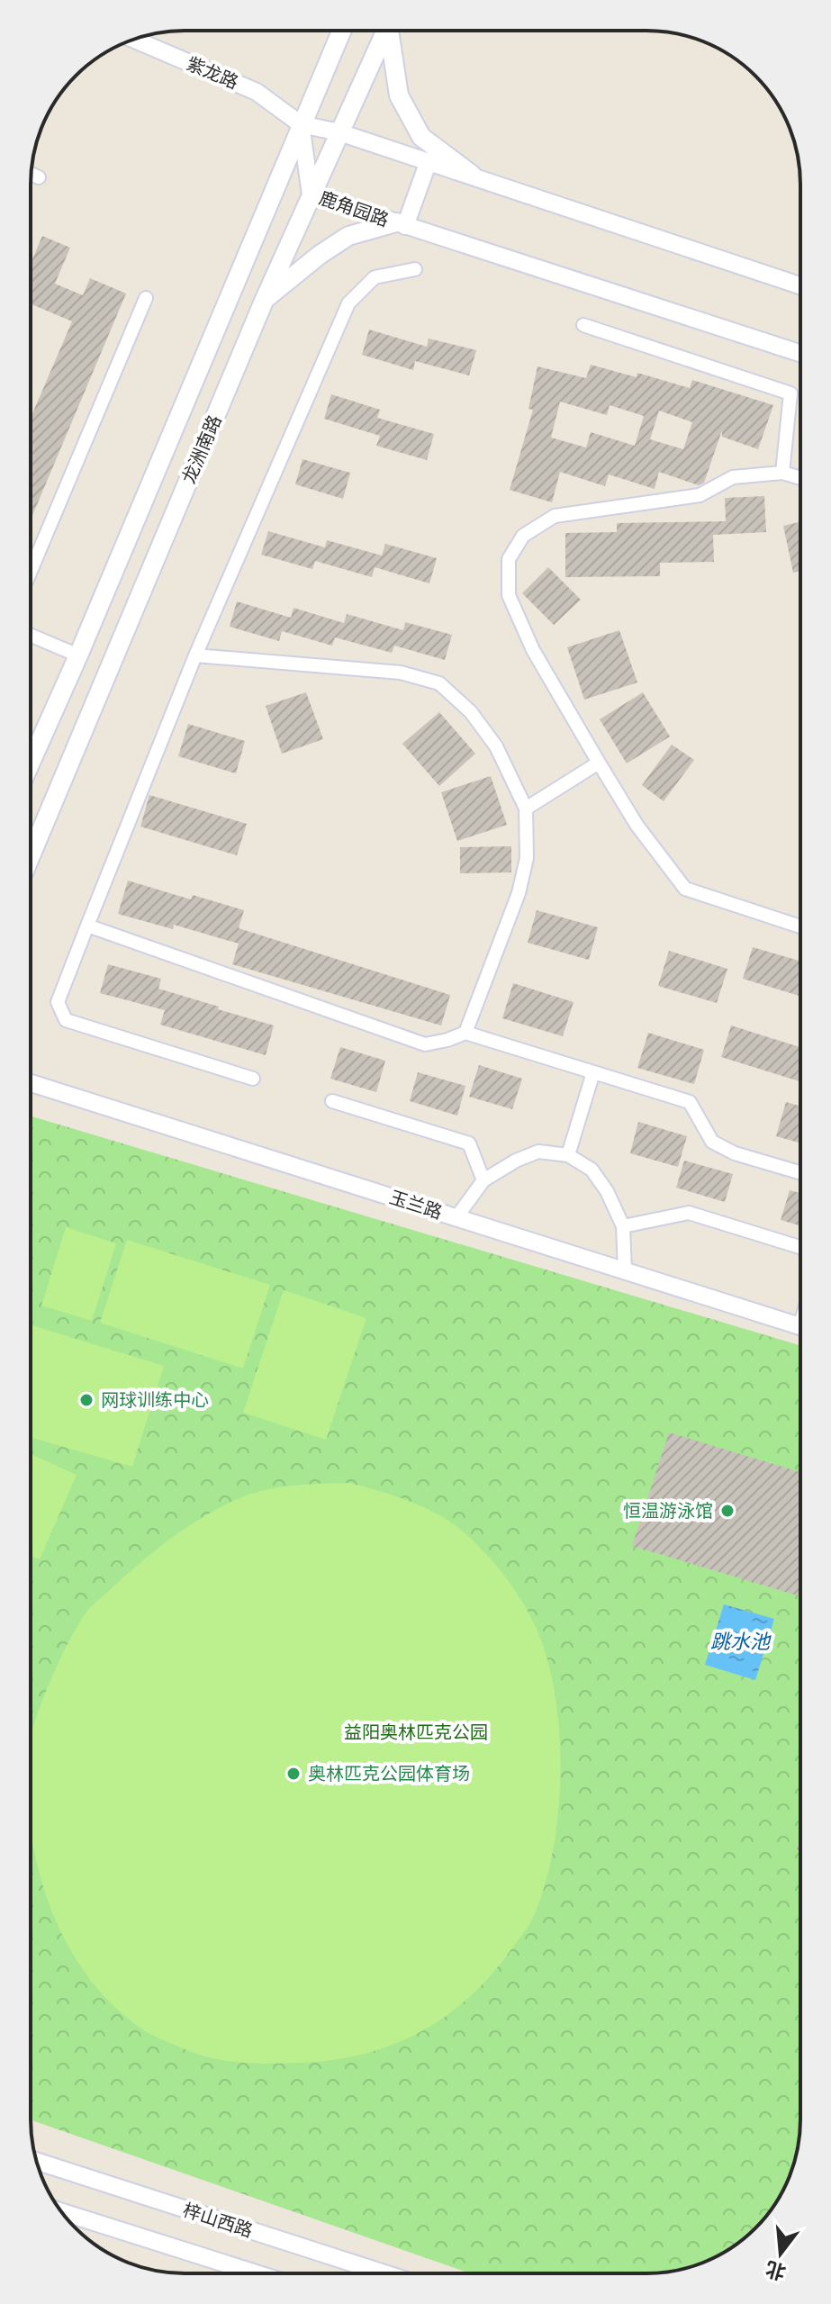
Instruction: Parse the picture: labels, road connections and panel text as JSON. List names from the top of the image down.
{
  "streets": {
    "main road": ["龙洲南路"],
    "street": [
      "紫龙路",
      "鹿角园路",
      "玉兰路",
      "梓山西路"
    ]
  },
  "crossings": [
    ["紫龙路", "鹿角园路"],
    ["紫龙路", "龙洲南路"],
    ["鹿角园路", "龙洲南路"]
  ],
  "water": ["跳水池"],
  "parks": ["益阳奥林匹克公园"],
  "places": ["网球训练中心", "恒温游泳馆", "奥林匹克公园体育场"],
  "north": "bottom"
}
